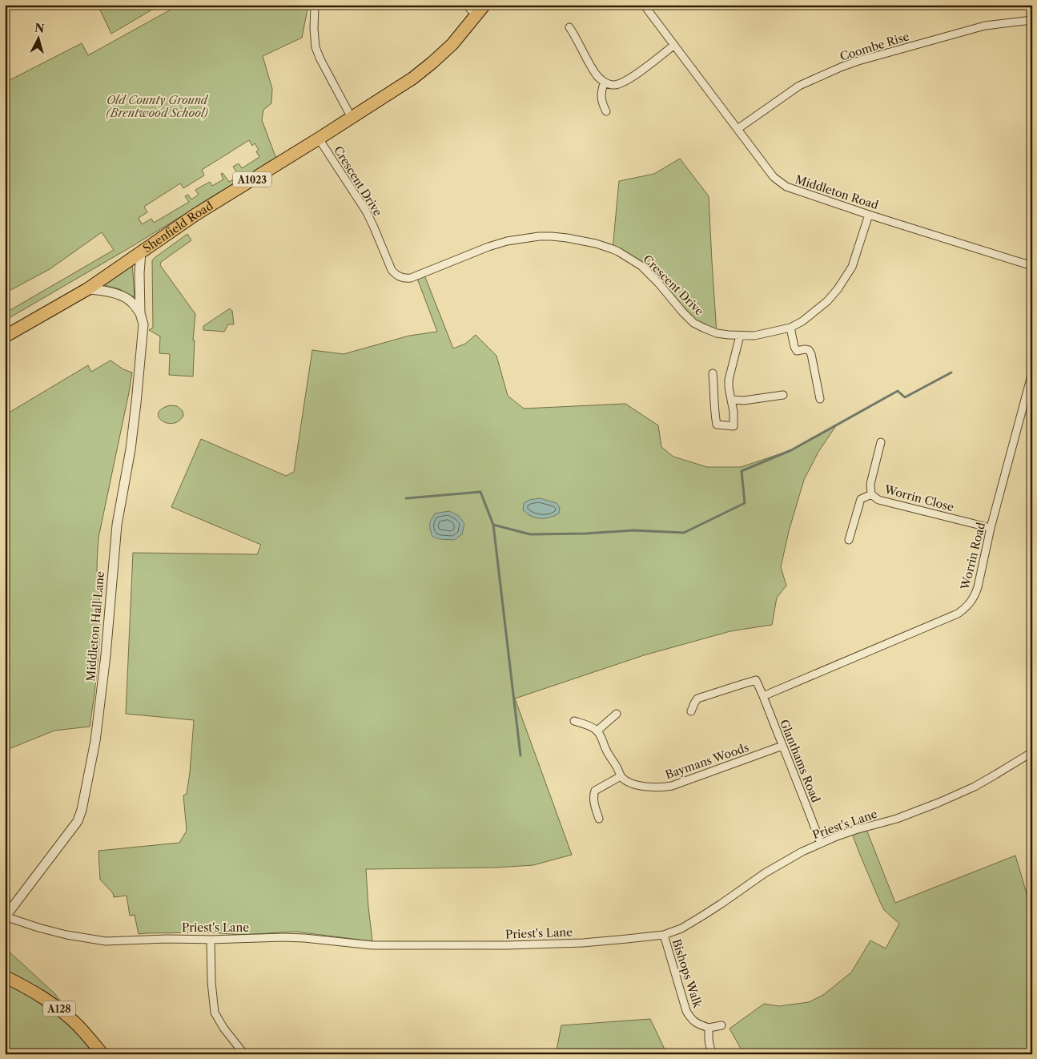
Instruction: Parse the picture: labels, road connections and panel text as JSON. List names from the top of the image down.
{
  "streets": {
    "main road": ["A1023", "Shenfield Road", "A128"],
    "street": [
      "Coombe Rise",
      "Crescent Drive",
      "Middleton Road",
      "Worrin Close",
      "Worrin Road",
      "Middleton Hall Lane",
      "Baymans Woods",
      "Glanthams Road",
      "Priest's Lane",
      "Bishops Walk"
    ]
  },
  "crossings": [
    ["Coombe Rise", "Middleton Road"],
    ["Crescent Drive", "Middleton Road"],
    ["Crescent Drive", "Shenfield Road"],
    ["Shenfield Road", "Middleton Hall Lane"],
    ["Worrin Close", "Worrin Road"],
    ["Worrin Road", "Glanthams Road"],
    ["Middleton Hall Lane", "Priest's Lane"],
    ["Baymans Woods", "Glanthams Road"],
    ["Glanthams Road", "Priest's Lane"],
    ["Priest's Lane", "Bishops Walk"]
  ],
  "parks": ["Old County Ground (Brentwood School)"],
  "north": "top"
}
